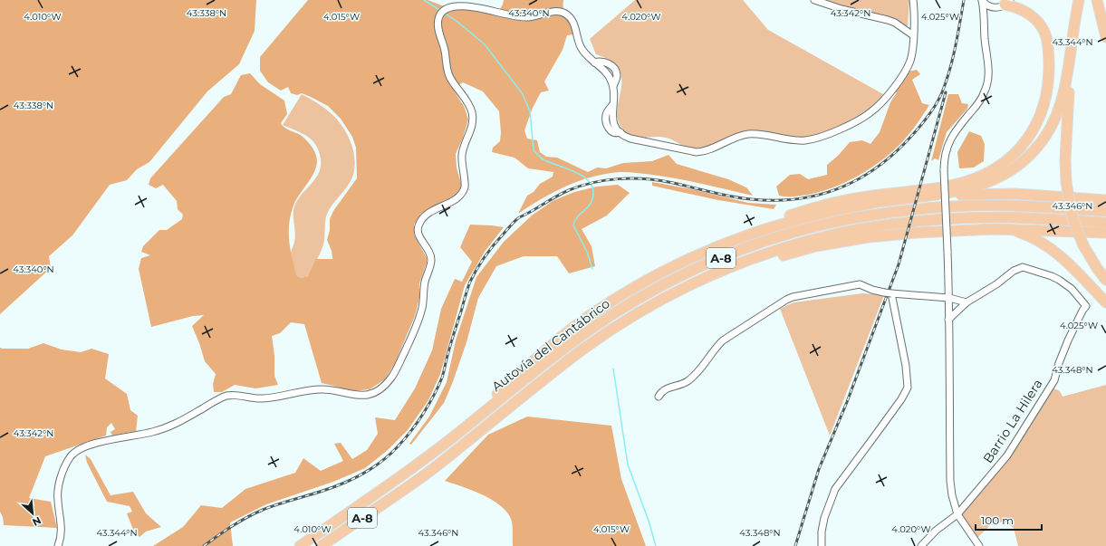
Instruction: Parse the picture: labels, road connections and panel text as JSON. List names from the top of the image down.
{
  "streets": {
    "highway": ["A-8", "Autovía del Cantábrico"],
    "street": ["Barrio La Hilera"]
  },
  "scale_bar": "100 m",
  "north": "bottom right",
  "coordinates": [
    "43.338°N",
    "43.340°N",
    "43.342°N",
    "4.010°W",
    "4.015°W",
    "4.020°W",
    "4.025°W",
    "43.344°N",
    "43.346°N",
    "43.348°N"
  ]
}
